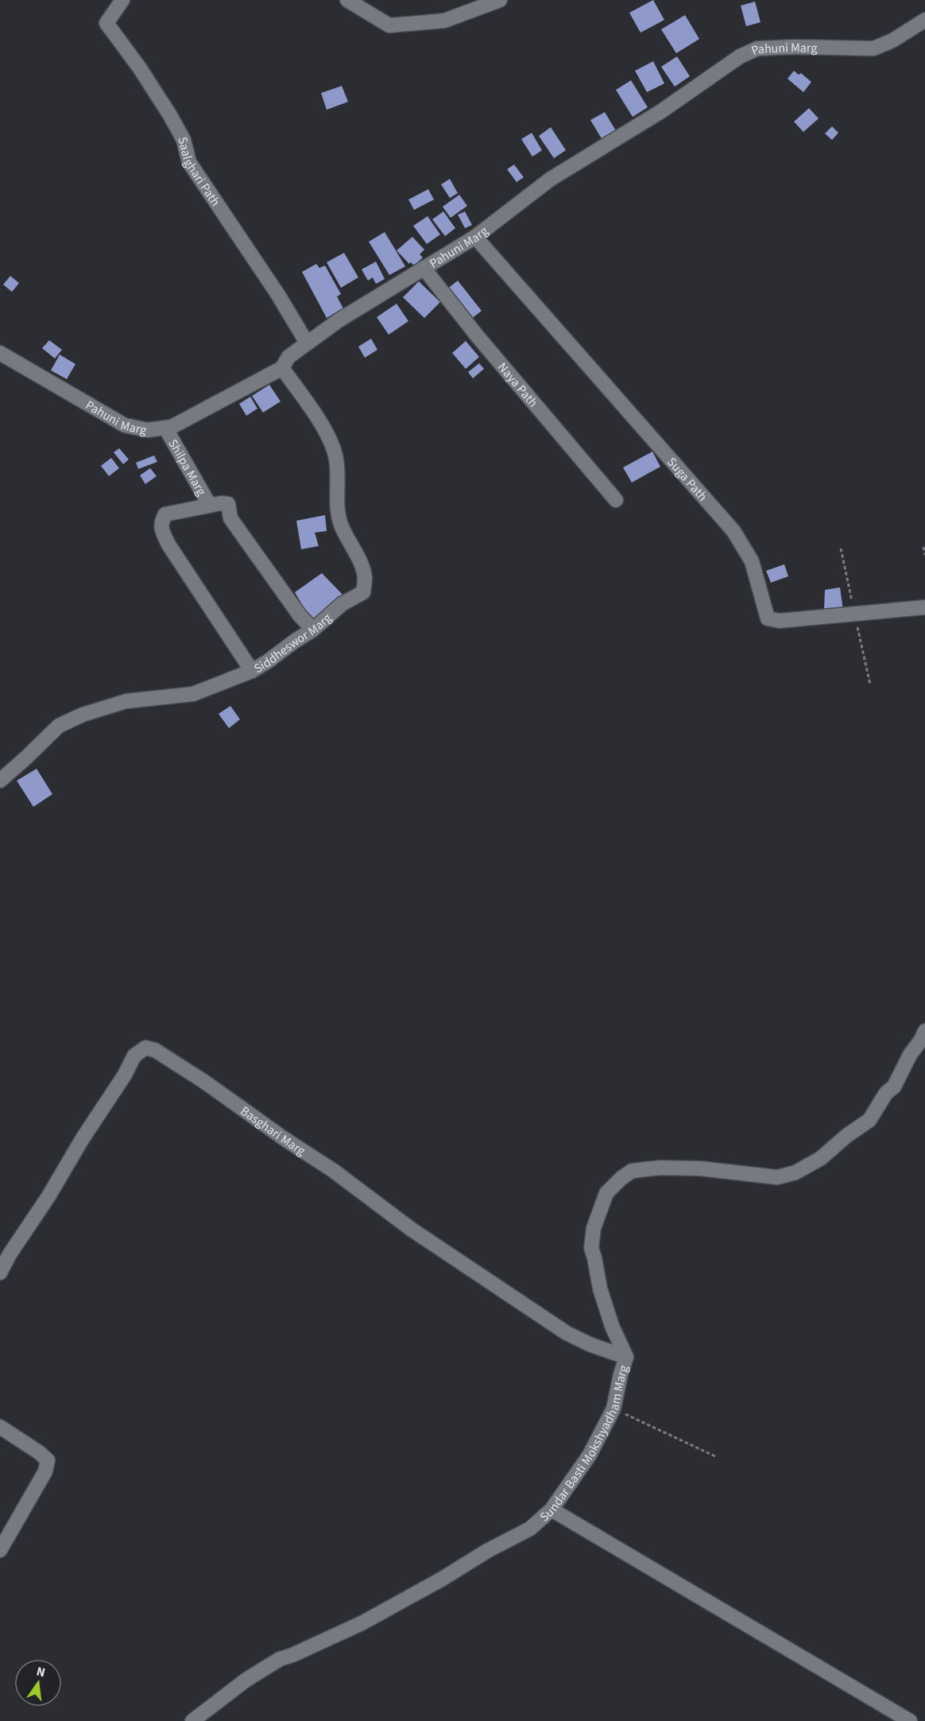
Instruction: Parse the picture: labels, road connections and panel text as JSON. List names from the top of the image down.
{
  "streets": {
    "street": [
      "Pahuni Marg",
      "Saalghari Path",
      "Naya Path",
      "Shilpa Marg",
      "Suga Path",
      "Siddheswor Marg",
      "Basghari Marg",
      "Sundar Basti Mokshyadham Marg"
    ]
  },
  "crossings": [
    ["Pahuni Marg", "Saalghari Path"],
    ["Pahuni Marg", "Naya Path"],
    ["Pahuni Marg", "Shilpa Marg"],
    ["Pahuni Marg", "Suga Path"],
    ["Pahuni Marg", "Siddheswor Marg"],
    ["Basghari Marg", "Sundar Basti Mokshyadham Marg"]
  ],
  "north": "top"
}
